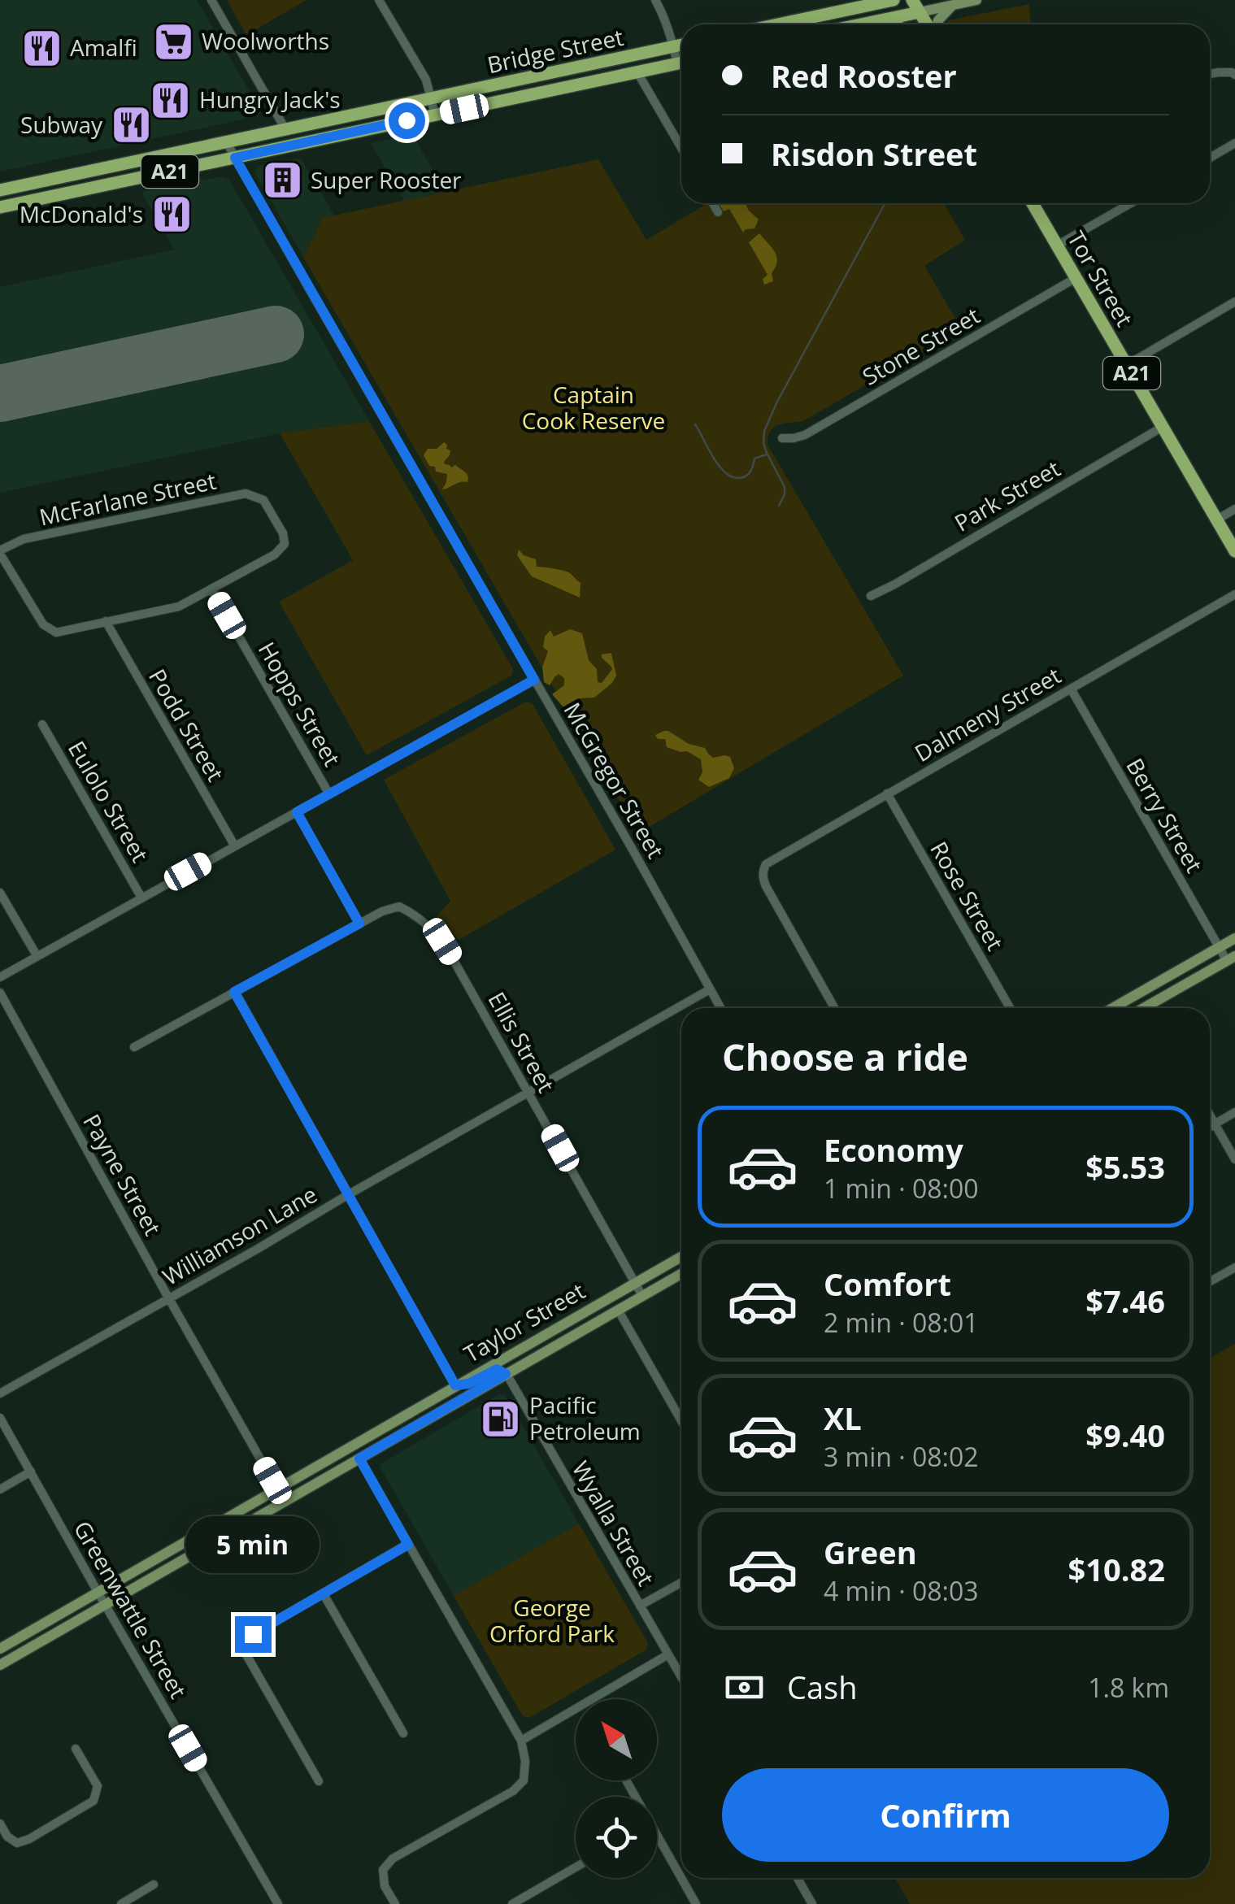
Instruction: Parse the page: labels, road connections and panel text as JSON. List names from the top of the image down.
{
  "streets": {
    "highway": ["Bridge Street", "A21", "Tor Street"],
    "main road": ["Taylor Street"],
    "street": [
      "Stone Street",
      "Park Street",
      "McFarlane Street",
      "Hopps Street",
      "Dalmeny Street",
      "Podd Street",
      "McGregor Street",
      "Eulolo Street",
      "Berry Street",
      "Rose Street",
      "Ellis Street",
      "Payne Street",
      "Williamson Lane",
      "Wyalla Street",
      "Greenwattle Street"
    ]
  },
  "crossings": [
    ["Bridge Street", "McGregor Street"],
    ["Tor Street", "Stone Street"],
    ["Tor Street", "Park Street"],
    ["McFarlane Street", "Hopps Street"],
    ["Dalmeny Street", "Berry Street"],
    ["Dalmeny Street", "Rose Street"],
    ["McGregor Street", "Williamson Lane"],
    ["Ellis Street", "Williamson Lane"],
    ["Ellis Street", "Taylor Street"],
    ["Payne Street", "Williamson Lane"],
    ["Payne Street", "Taylor Street"],
    ["Taylor Street", "Wyalla Street"],
    ["Taylor Street", "Greenwattle Street"]
  ],
  "parks": ["Captain Cook Reserve", "George Orford Park"],
  "places": {
    "supermarket": ["Woolworths"],
    "restaurant": [
      "Amalfi",
      "Hungry Jack's",
      "Subway",
      "McDonald's"
    ],
    "building": ["Super Rooster"],
    "fuel station": ["Pacific Petroleum"]
  },
  "north": "top left",
  "page": {
    "banner": ["Red Rooster", "Risdon Street"],
    "heading": "Choose a ride",
    "list": [
      {
        "name": "Economy",
        "note": "1 min · 08:00",
        "value": "$5.53"
      },
      {
        "name": "Comfort",
        "note": "2 min · 08:01",
        "value": "$7.46"
      },
      {
        "name": "XL",
        "note": "3 min · 08:02",
        "value": "$9.40"
      },
      {
        "name": "Green",
        "note": "4 min · 08:03",
        "value": "$10.82"
      }
    ],
    "bubble": "5 min",
    "pay": ["Cash", "1.8 km"],
    "buttons": "Confirm"
  }
}
